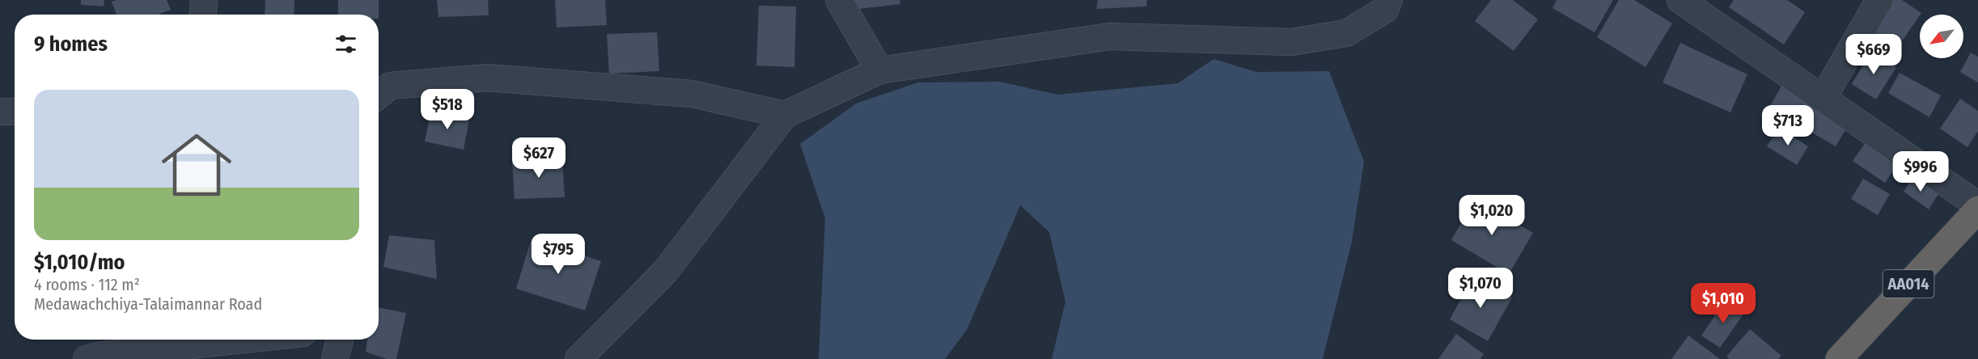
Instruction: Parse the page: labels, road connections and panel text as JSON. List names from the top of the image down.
{
  "streets": {
    "highway": ["AA014"]
  },
  "north": "bottom left",
  "page": {
    "heading": "9 homes",
    "price": [
      "$669",
      "$518",
      "$713",
      "$627",
      "$996",
      "$1,020",
      "$795",
      "$1,070",
      "$1,010"
    ],
    "list": [
      {
        "name": "$1,010/mo",
        "note": "4 rooms · 112 m² · Medawachchiya-Talaimannar Road"
      }
    ]
  }
}
